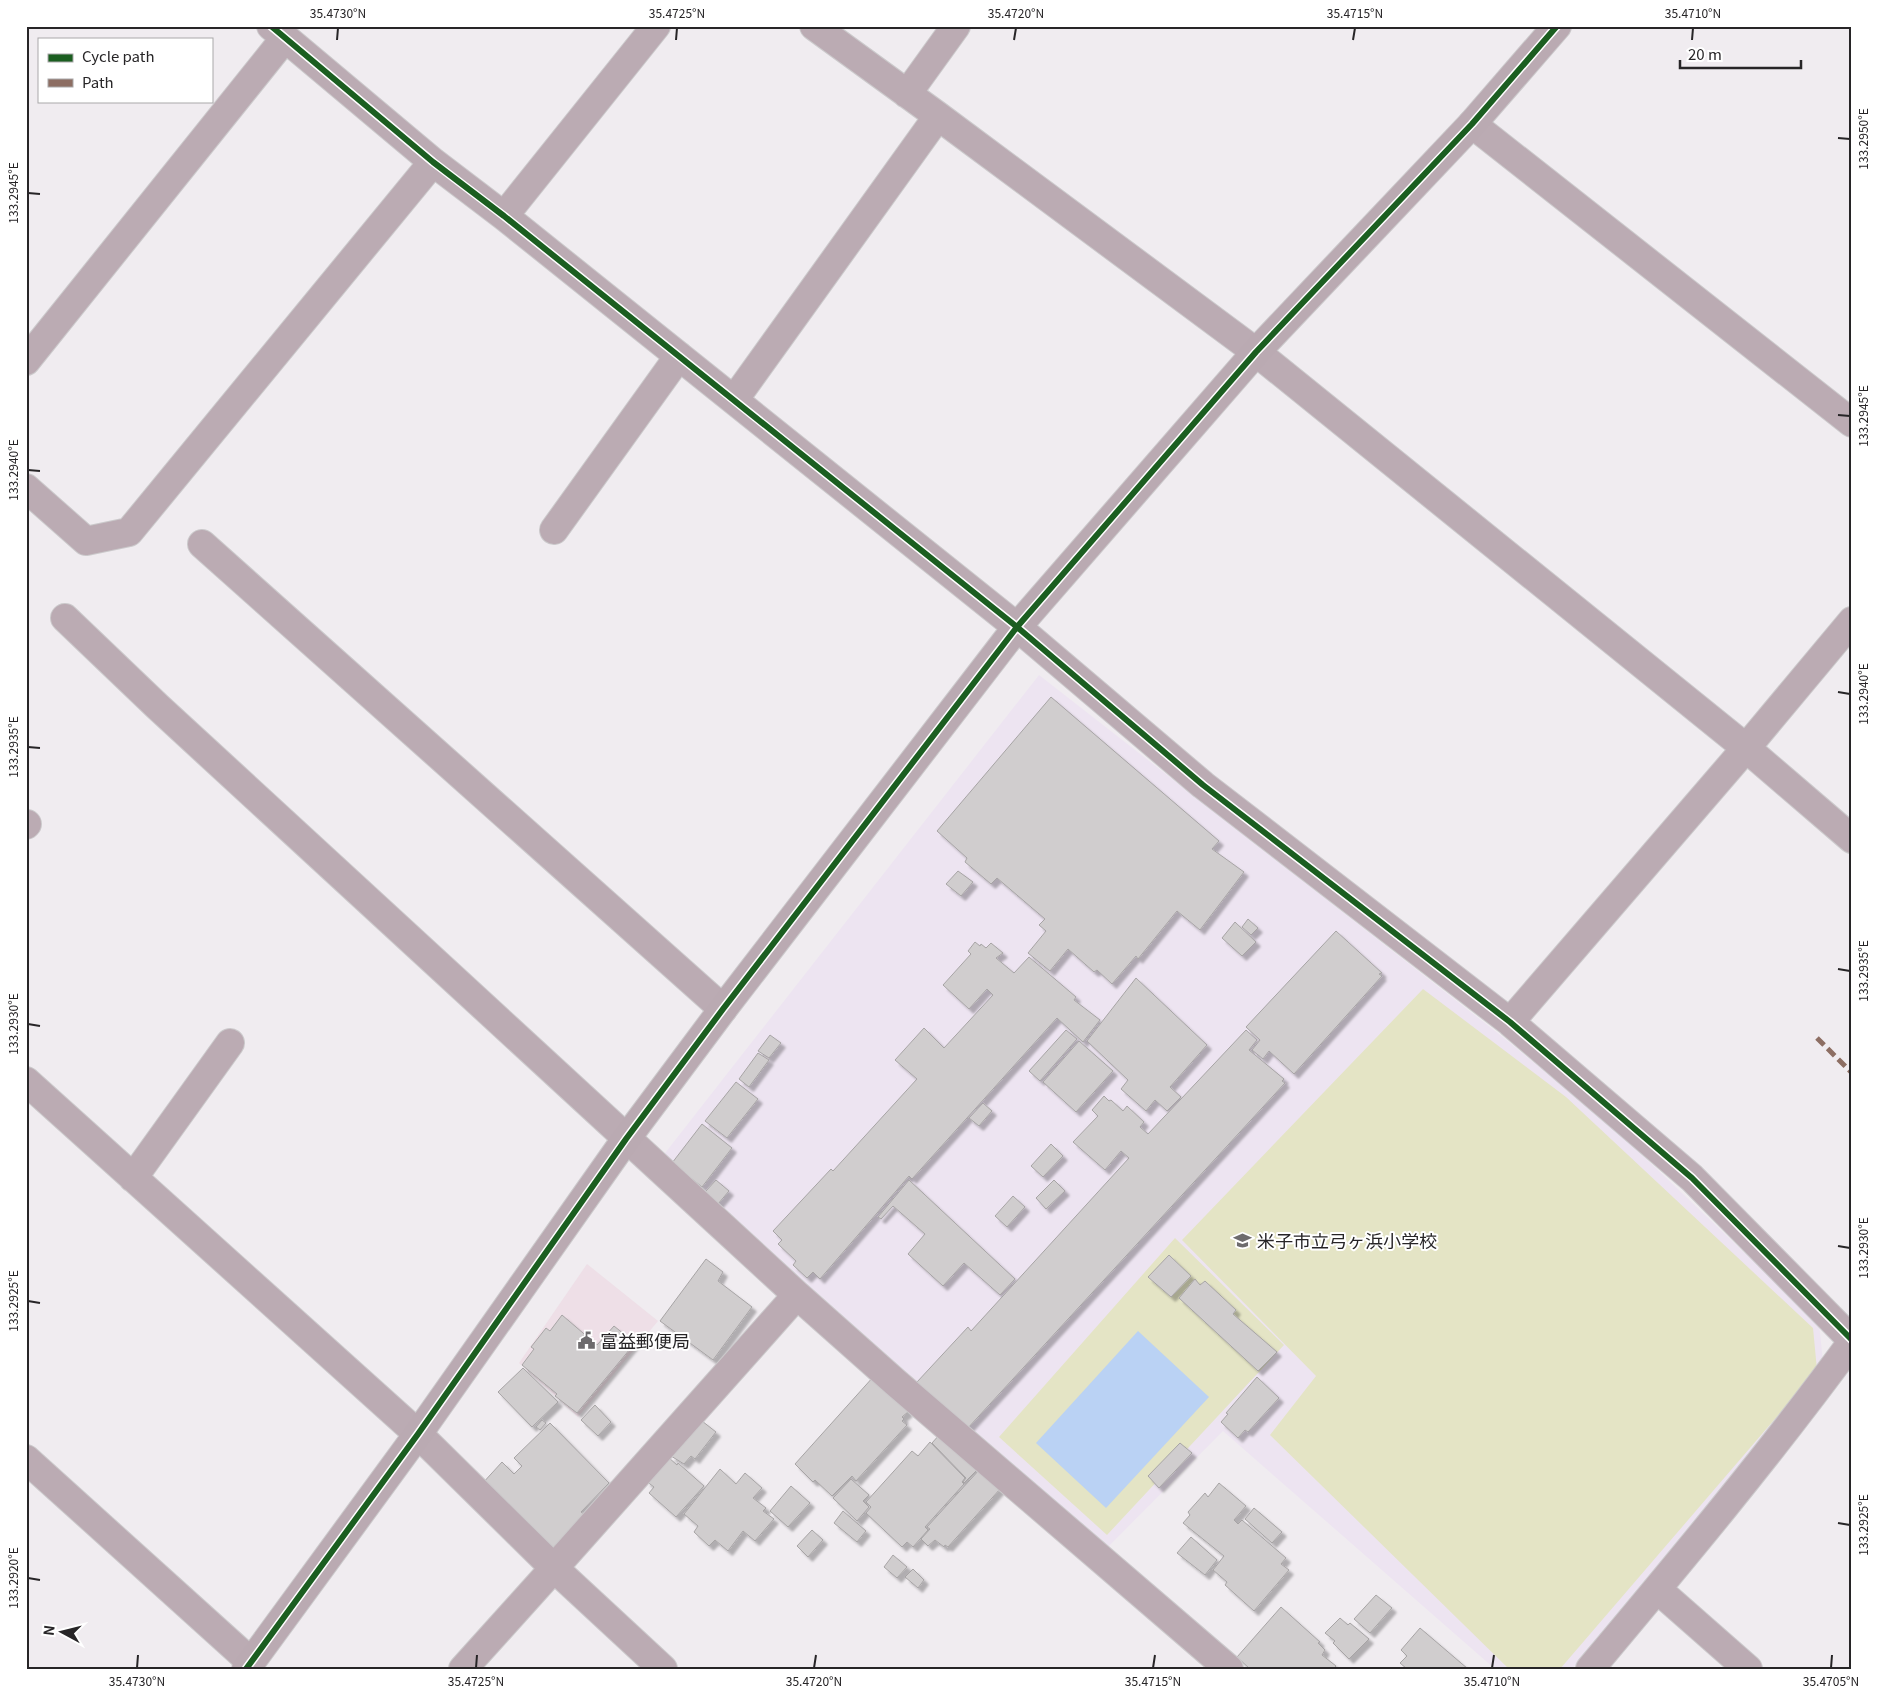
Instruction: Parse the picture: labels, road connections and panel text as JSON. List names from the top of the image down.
{
  "places": {
    "school or university": ["米子市立弓ヶ浜小学校"],
    "public building": ["富益郵便局"]
  },
  "legend": ["Cycle path", "Path"],
  "scale_bar": "20 m",
  "north": "left",
  "coordinates": [
    "35.4730°N",
    "35.4725°N",
    "35.4720°N",
    "35.4715°N",
    "35.4710°N",
    "133.2950°E",
    "133.2945°E",
    "133.2940°E",
    "133.2935°E",
    "133.2930°E",
    "133.2925°E",
    "133.2920°E",
    "35.4705°N"
  ]
}
